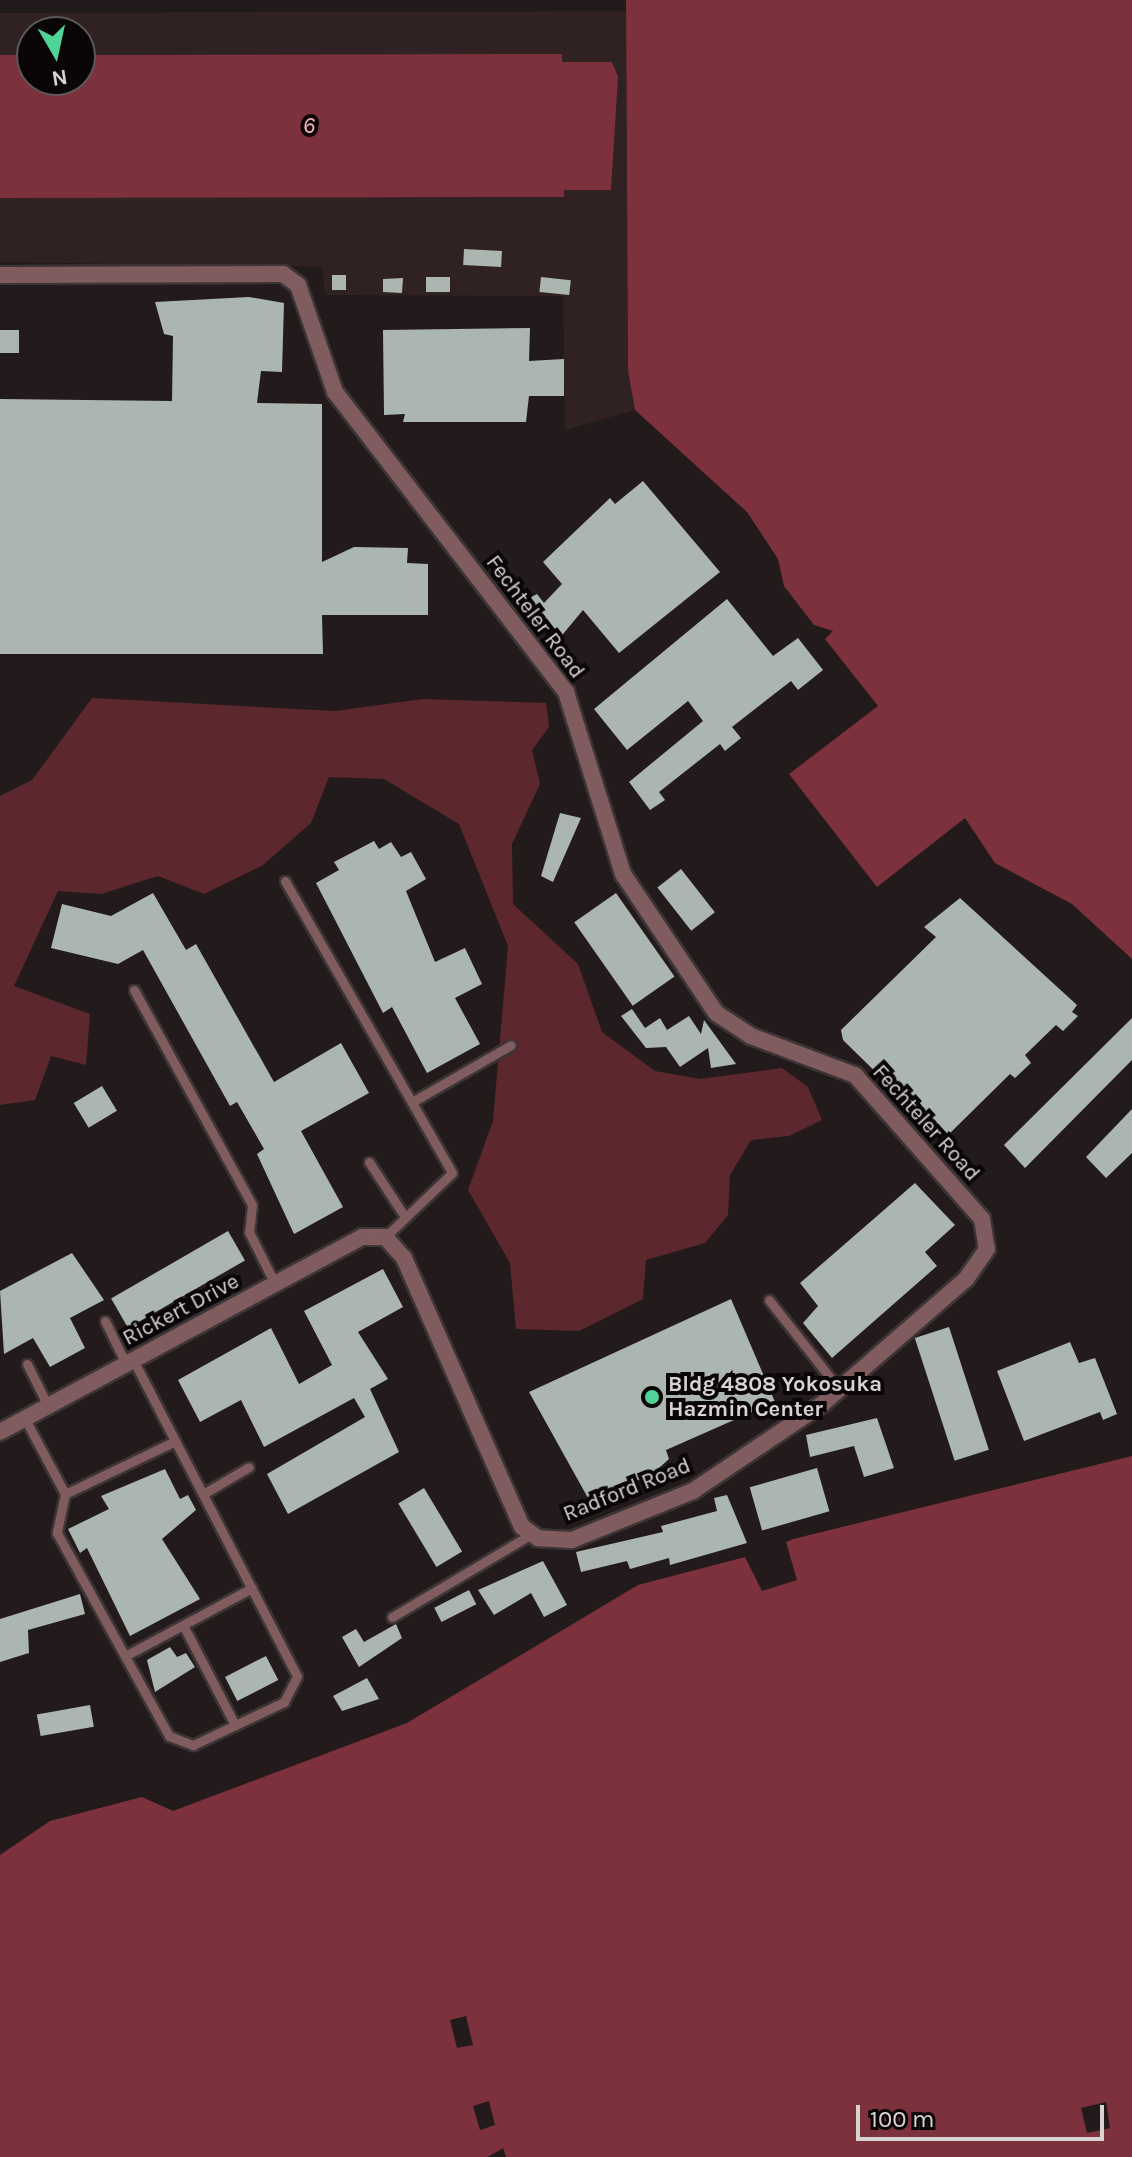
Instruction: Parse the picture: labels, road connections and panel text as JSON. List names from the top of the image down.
{
  "streets": {
    "street": ["Fechteler Road", "Rickert Drive", "Radford Road"]
  },
  "crossings": [
    ["Fechteler Road", "Radford Road"]
  ],
  "water": ["6"],
  "places": ["Bldg 4808 Yokosuka Hazmin Center"],
  "scale_bar": "100 m",
  "north": "bottom"
}
